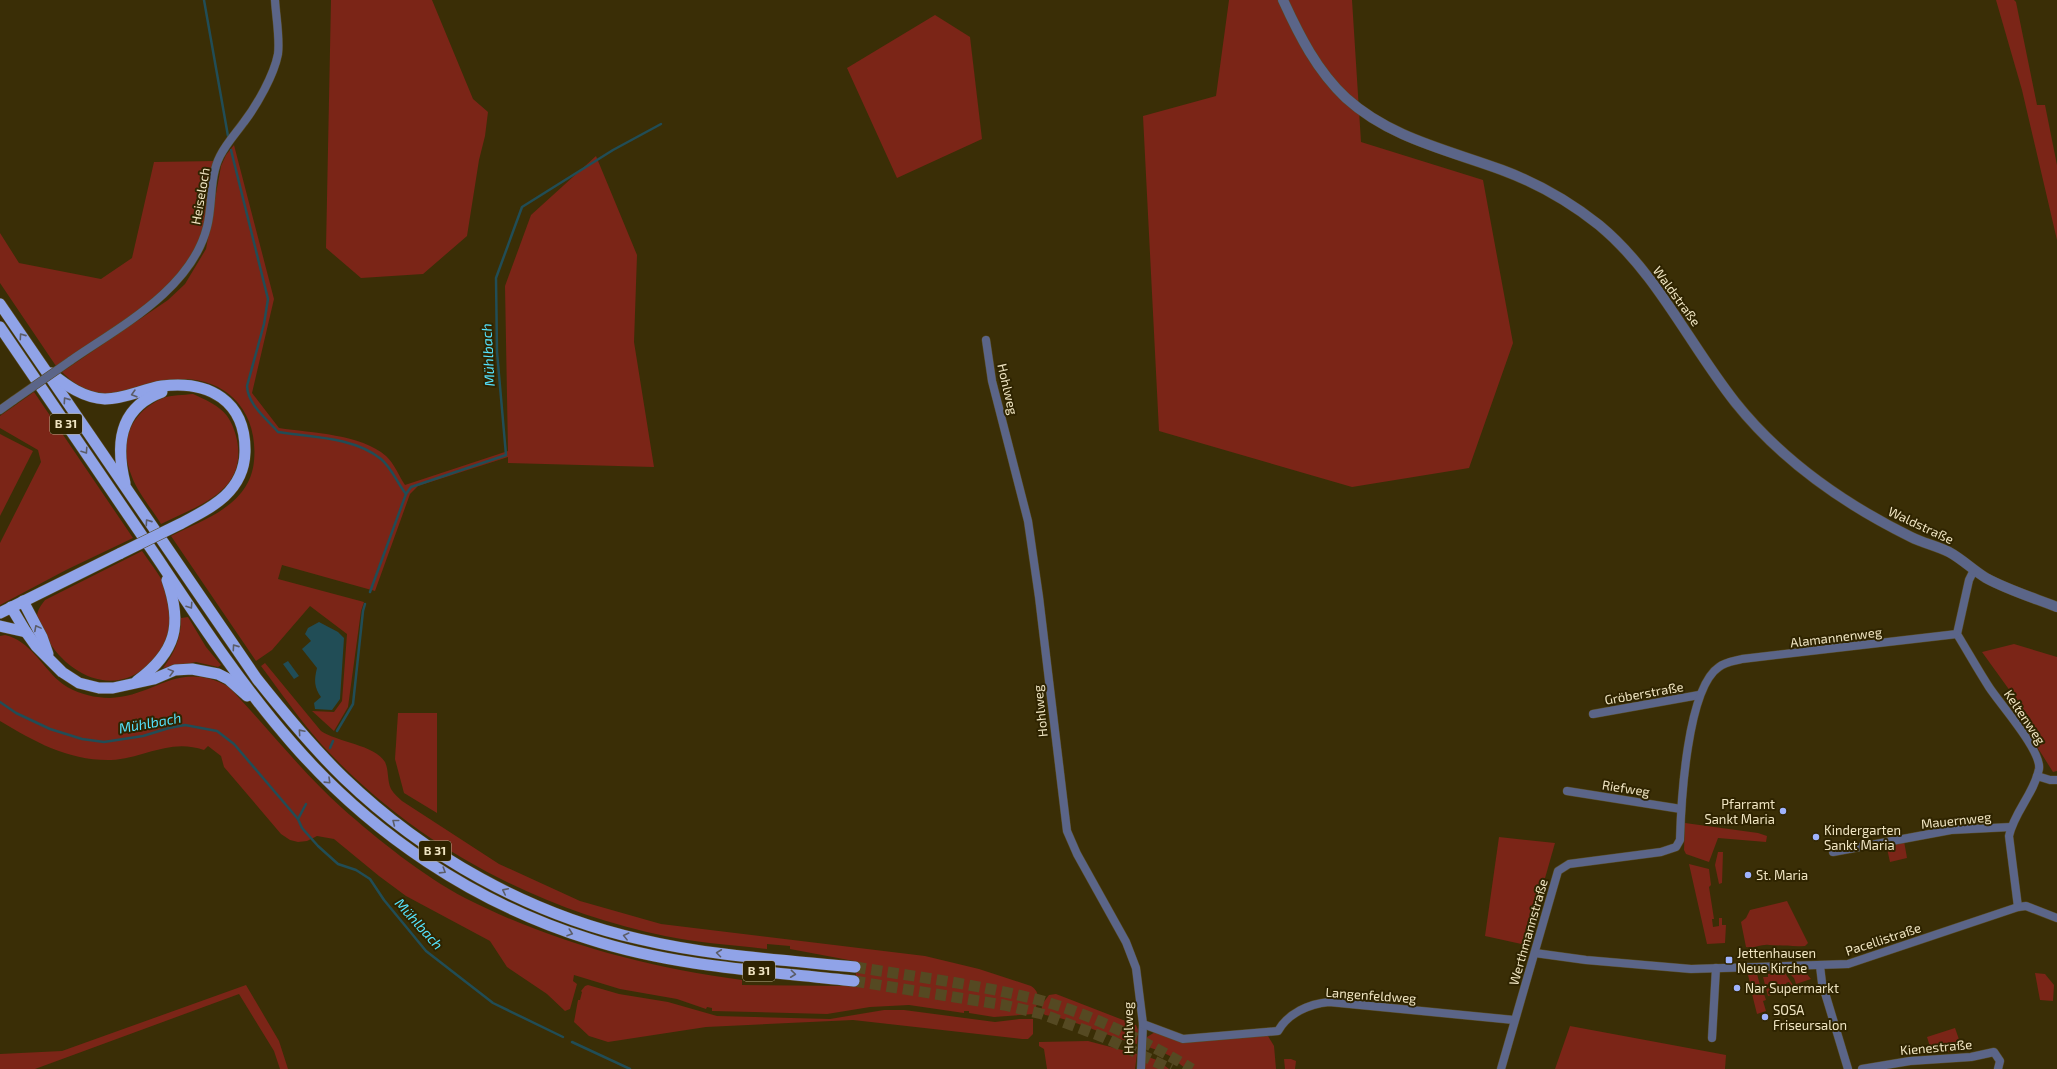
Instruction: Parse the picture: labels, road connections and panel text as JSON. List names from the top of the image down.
{
  "streets": {
    "highway": ["B 31"],
    "street": [
      "Heiseloch",
      "Waldstraße",
      "Hohlweg",
      "Alamannenweg",
      "Gröberstraße",
      "Keltenweg",
      "Riefweg",
      "Mauernweg",
      "Werthmannstraße",
      "Pacellistraße",
      "Langenfeldweg",
      "Kienestraße"
    ]
  },
  "crossings": [
    ["Hohlweg", "Langenfeldweg"],
    ["Alamannenweg", "Keltenweg"],
    ["Alamannenweg", "Werthmannstraße"],
    ["Gröberstraße", "Werthmannstraße"],
    ["Keltenweg", "Mauernweg"],
    ["Keltenweg", "Pacellistraße"],
    ["Riefweg", "Werthmannstraße"],
    ["Werthmannstraße", "Pacellistraße"],
    ["Werthmannstraße", "Langenfeldweg"]
  ],
  "water": ["Mühlbach"],
  "places": {
    "other": [
      "Pfarramt Sankt Maria",
      "Kindergarten Sankt Maria",
      "St. Maria",
      "Nar Supermarkt",
      "SOSA Friseursalon"
    ],
    "transit": ["Jettenhausen Neue Kirche"]
  }
}
